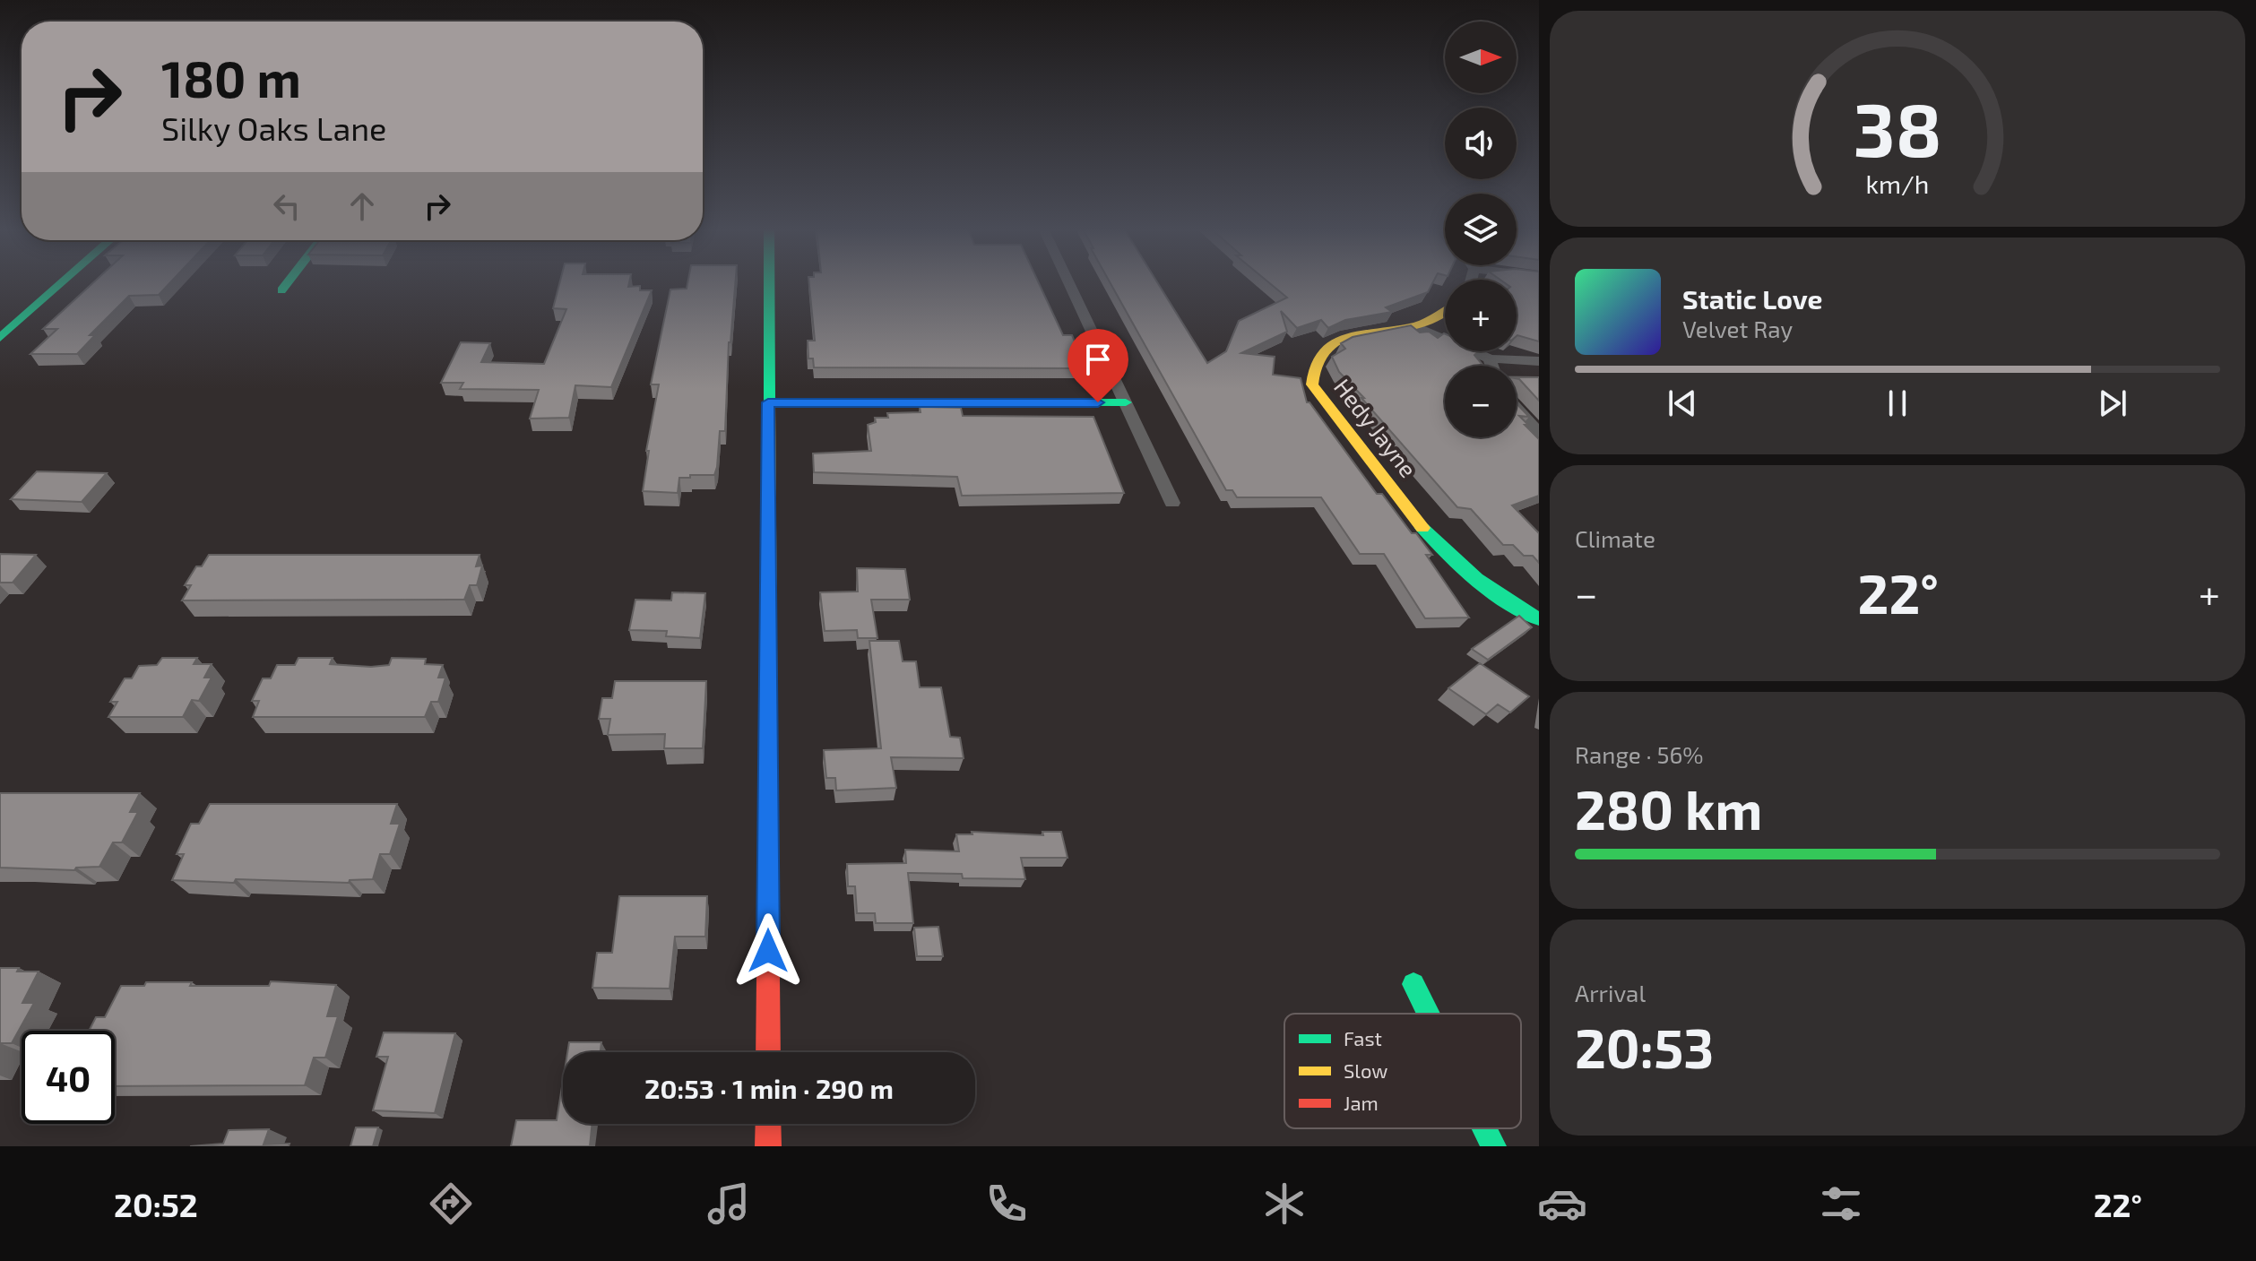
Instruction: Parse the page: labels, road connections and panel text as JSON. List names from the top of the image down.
{
  "streets": {
    "street": ["Hedy Jayne"]
  },
  "legend": ["Fast", "Slow", "Jam"],
  "north": "right",
  "page": {
    "map_buttons": ["+", "−"],
    "turn": ["180 m", "Silky Oaks Lane"],
    "song": ["Static Love", "Velvet Ray"],
    "tile": [
      "Climate",
      ["Range · 56%", "280 km"],
      ["Arrival", "20:53"]
    ],
    "heat": ["−", "22°", "+"],
    "limit": "40",
    "trip": "20:53 · 1 min · 290 m",
    "tabs": ["20:52", "22°"],
    "gauge": ["38", "km/h"]
  }
}
